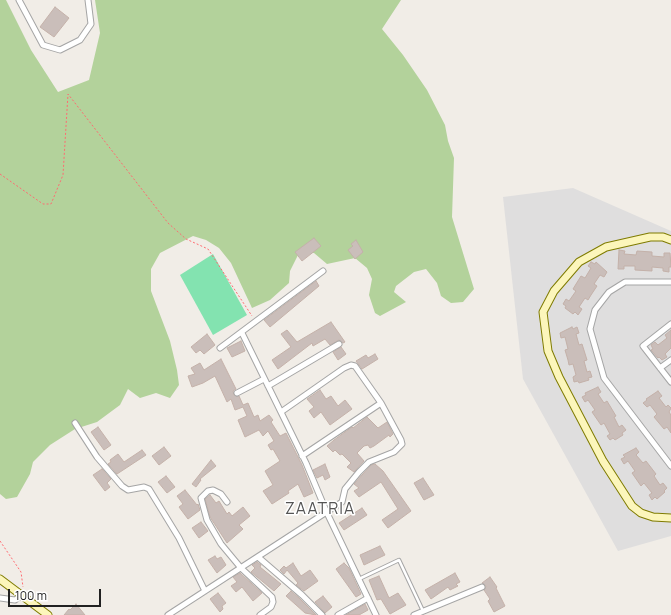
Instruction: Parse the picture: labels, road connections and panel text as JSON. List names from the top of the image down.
{
  "districts": ["ZAATRIA"],
  "scale_bar": "100 m"
}
